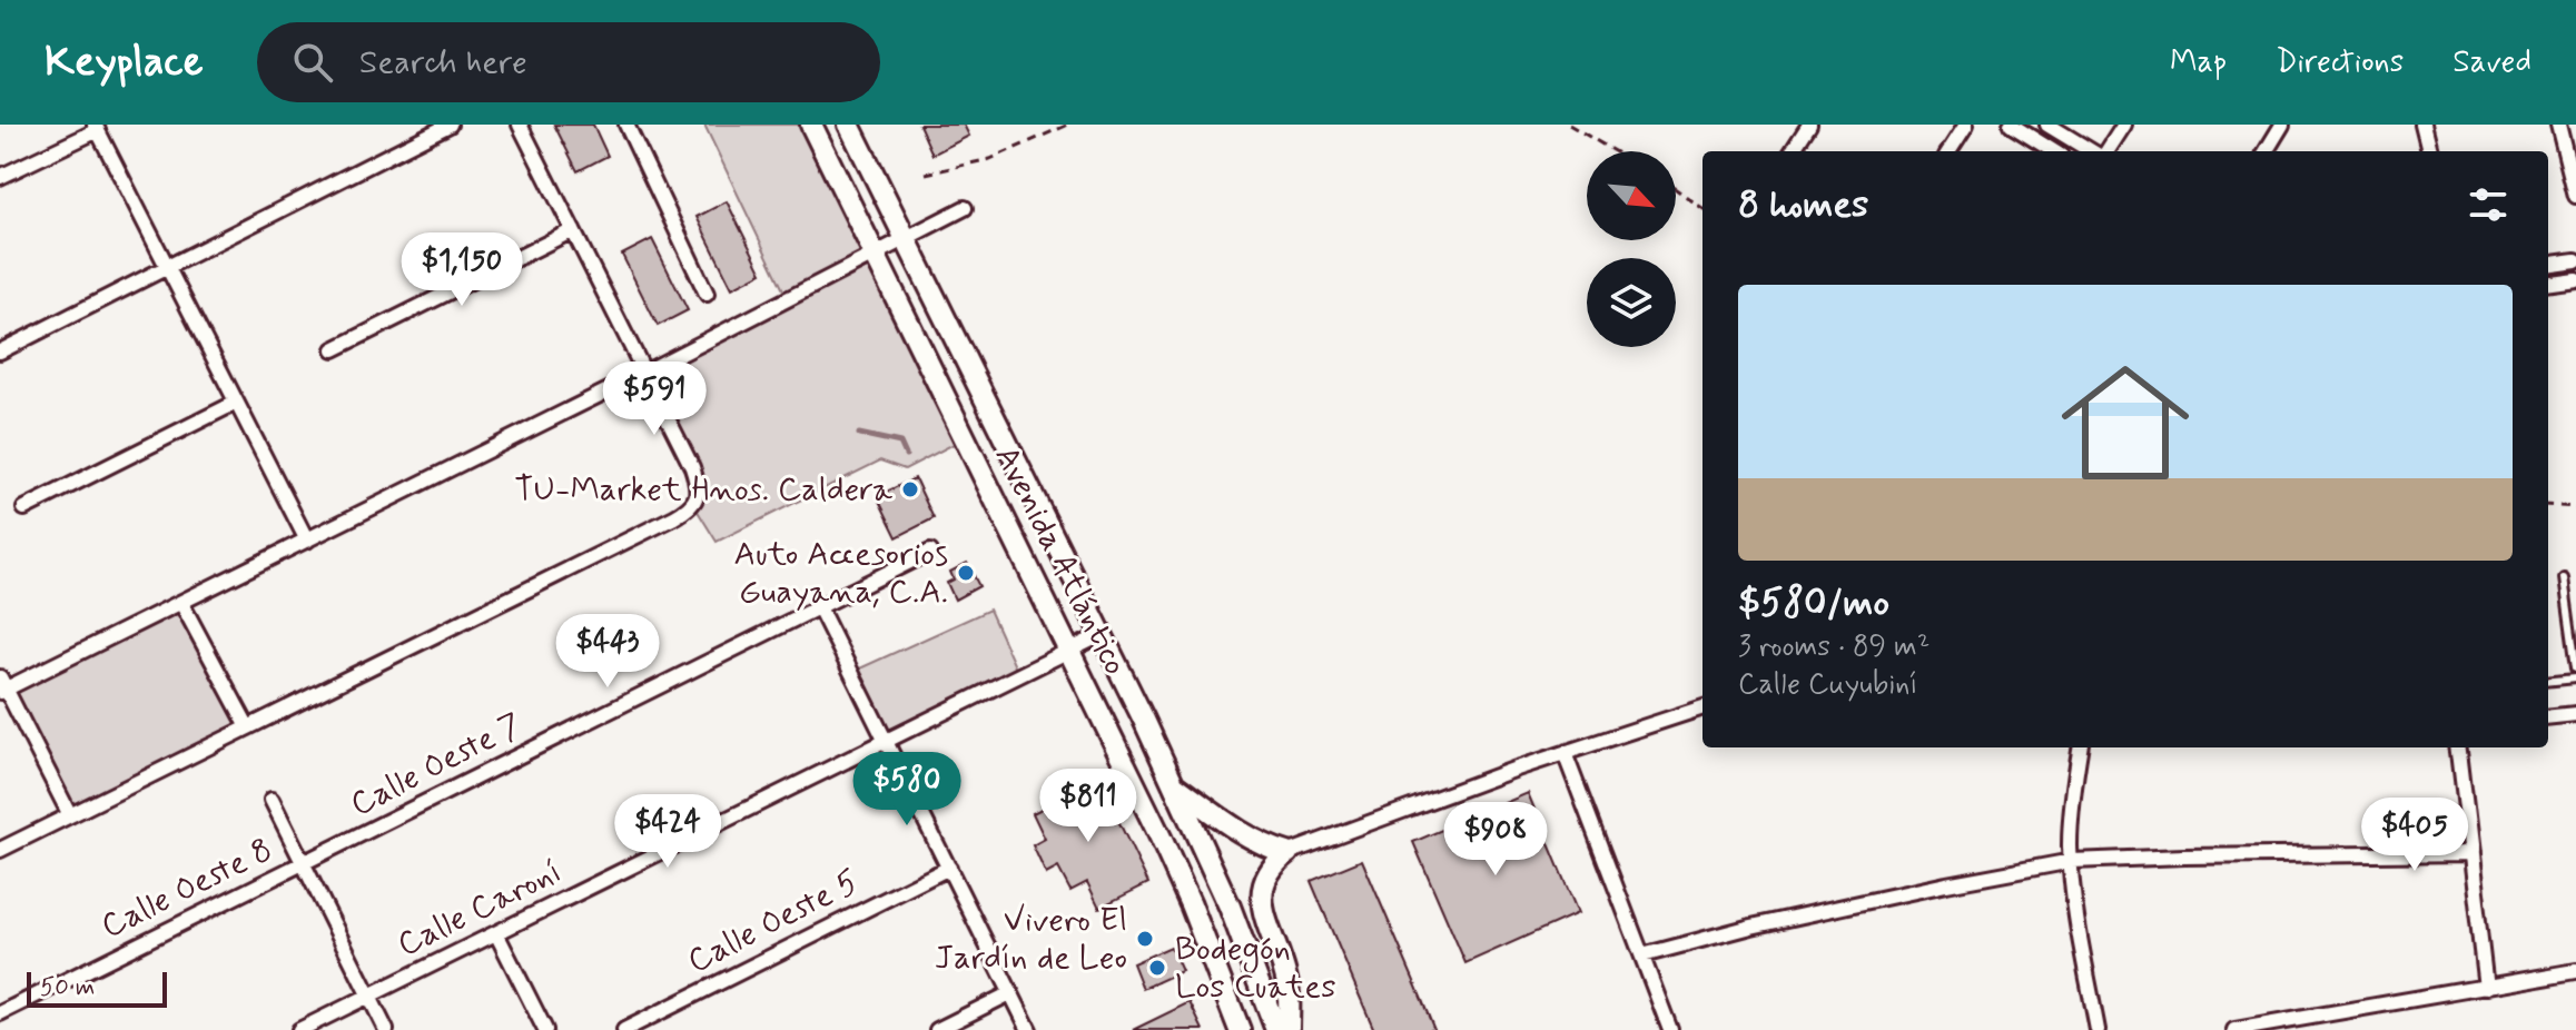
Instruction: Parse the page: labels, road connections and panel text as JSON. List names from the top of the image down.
{
  "streets": {
    "main road": ["Avenida Atlántico"],
    "street": [
      "Calle Oeste 7",
      "Calle Oeste 8",
      "Calle Caroní",
      "Calle Oeste 5"
    ]
  },
  "crossings": [
    ["Avenida Atlántico", "Calle Caroní"],
    ["Calle Oeste 7", "Calle Oeste 8"]
  ],
  "places": [
    "TU-Market Hnos. Caldera",
    "Auto Accesorios Guayana, C.A.",
    "Vivero El Jardín de Leo",
    "Bodegón Los Cuates"
  ],
  "scale_bar": "50 m",
  "north": "bottom right",
  "page": {
    "header": "Keyplace",
    "search": "Search here",
    "nav": ["Map", "Directions", "Saved"],
    "heading": "8 homes",
    "price": [
      "$1,150",
      "$591",
      "$443",
      "$580",
      "$811",
      "$424",
      "$405",
      "$908"
    ],
    "list": [
      {
        "name": "$580/mo",
        "note": "3 rooms · 89 m² · Calle Cuyubiní"
      }
    ],
    "scale": "50 m"
  }
}
